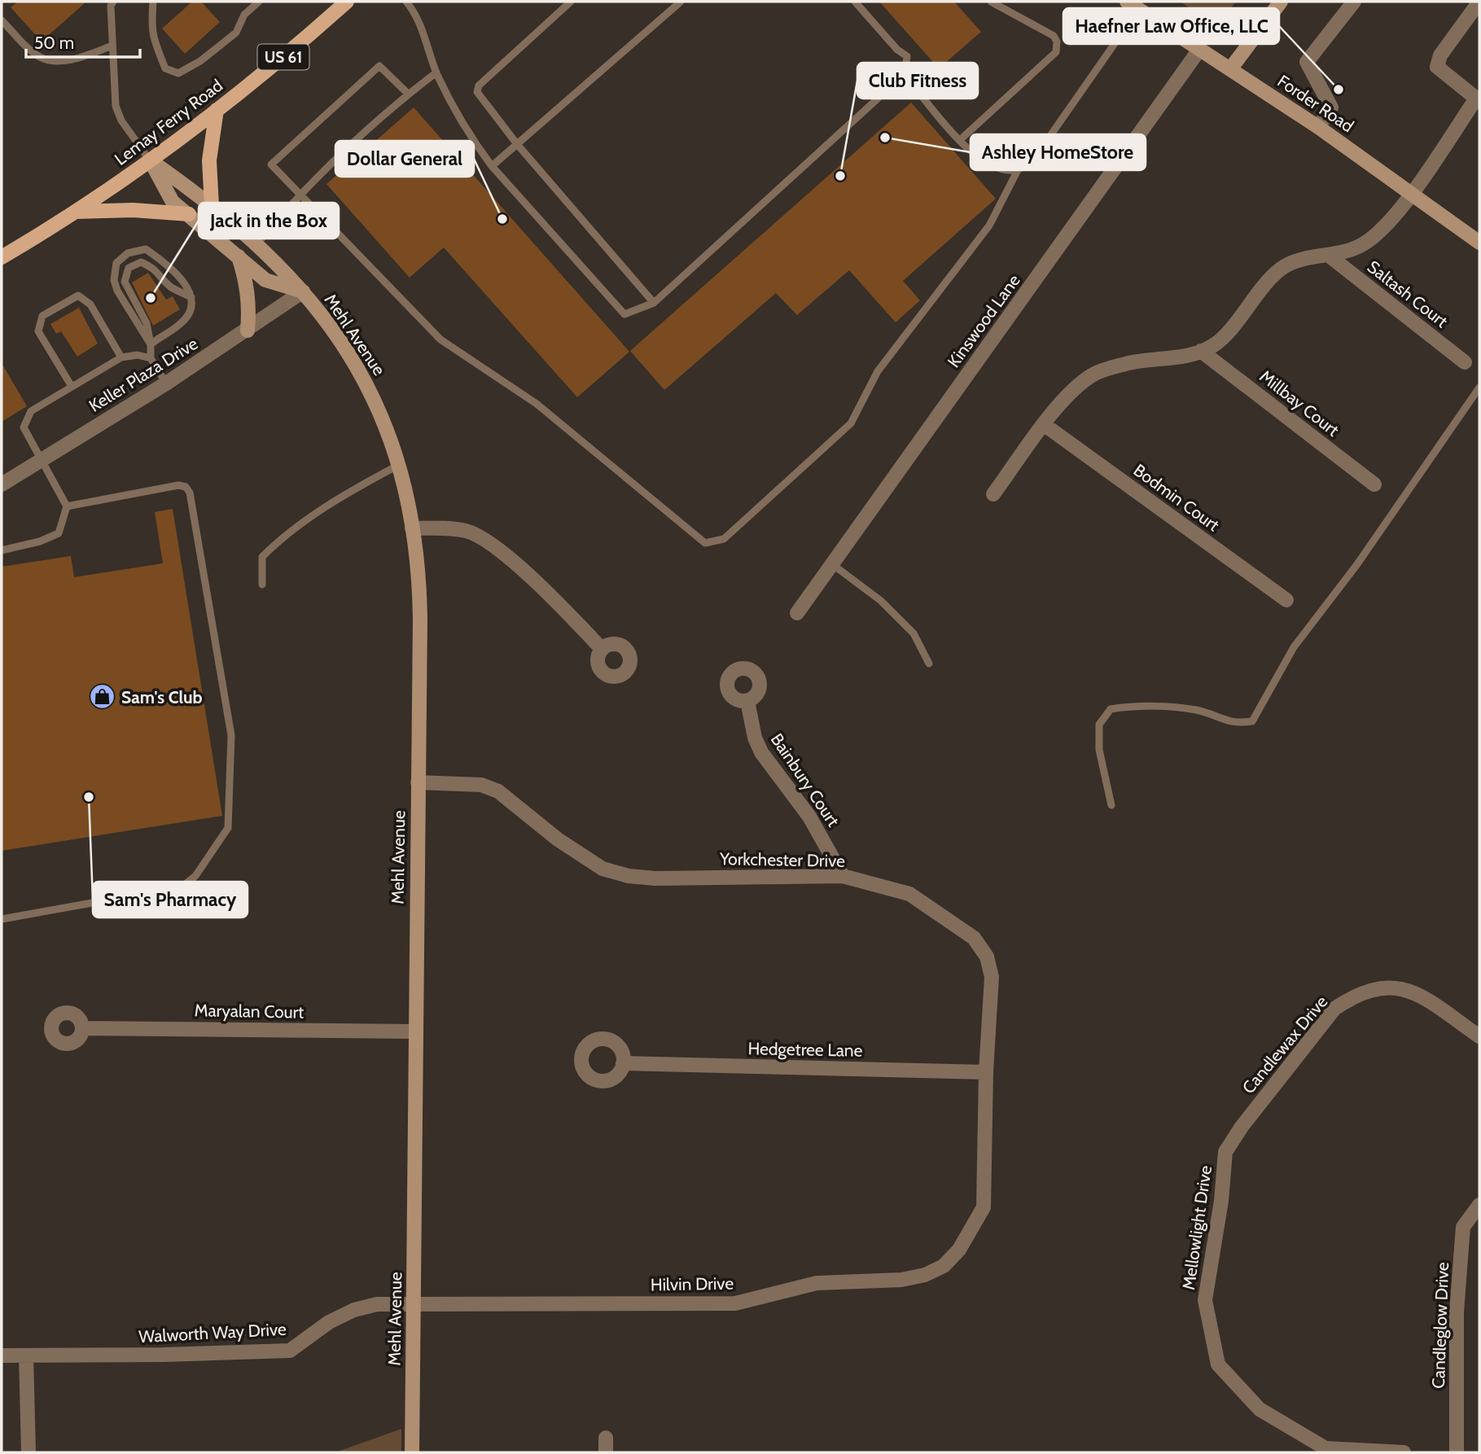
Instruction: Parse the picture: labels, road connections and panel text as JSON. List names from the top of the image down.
{
  "streets": {
    "main road": ["US 61", "Lemay Ferry Road"],
    "street": [
      "Forder Road",
      "Saltash Court",
      "Kinswood Lane",
      "Mehl Avenue",
      "Keller Plaza Drive",
      "Millbay Court",
      "Bodmin Court",
      "Bainbury Court",
      "Yorkchester Drive",
      "Maryalan Court",
      "Candlewax Drive",
      "Hedgetree Lane",
      "Mellowlight Drive",
      "Hilvin Drive",
      "Candleglow Drive",
      "Walworth Way Drive"
    ]
  },
  "crossings": [
    ["Forder Road", "Kinswood Lane"],
    ["Lemay Ferry Road", "Mehl Avenue"],
    ["Mehl Avenue", "Keller Plaza Drive"],
    ["Mehl Avenue", "Yorkchester Drive"],
    ["Mehl Avenue", "Maryalan Court"],
    ["Mehl Avenue", "Hilvin Drive"],
    ["Mehl Avenue", "Walworth Way Drive"],
    ["Bainbury Court", "Yorkchester Drive"],
    ["Yorkchester Drive", "Hedgetree Lane"],
    ["Yorkchester Drive", "Hilvin Drive"],
    ["Candlewax Drive", "Mellowlight Drive"],
    ["Hilvin Drive", "Walworth Way Drive"]
  ],
  "places": {
    "other": [
      "Haefner Law Office, LLC",
      "Ashley HomeStore",
      "Club Fitness",
      "Dollar General",
      "Jack in the Box",
      "Sam's Pharmacy"
    ],
    "shop": ["Sam's Club"]
  },
  "scale_bar": "50 m"
}
